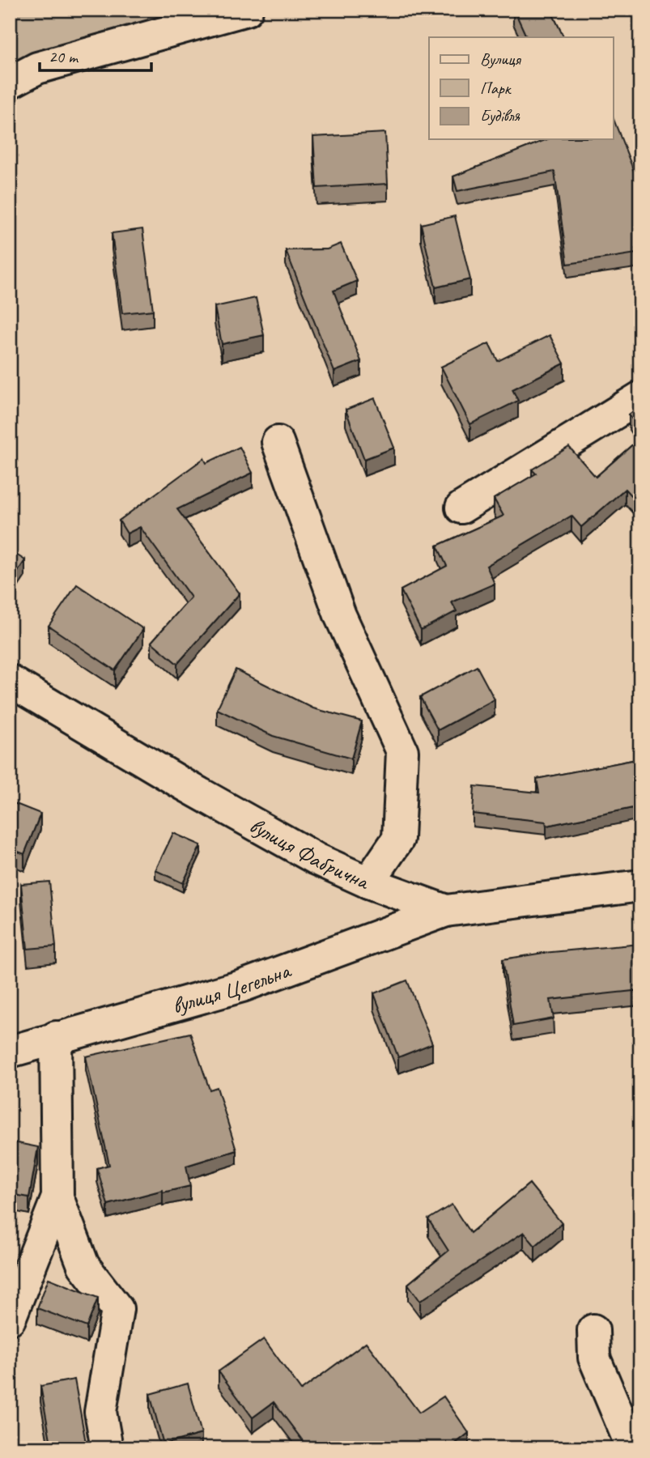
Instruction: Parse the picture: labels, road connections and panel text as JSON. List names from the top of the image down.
{
  "streets": {
    "street": ["вулиця Фабрична", "вулиця Цегельна"]
  },
  "crossings": [
    ["вулиця Фабрична", "вулиця Цегельна"]
  ],
  "legend": ["Вулиця", "Парк", "Будівля"],
  "scale_bar": "20 m"
}
